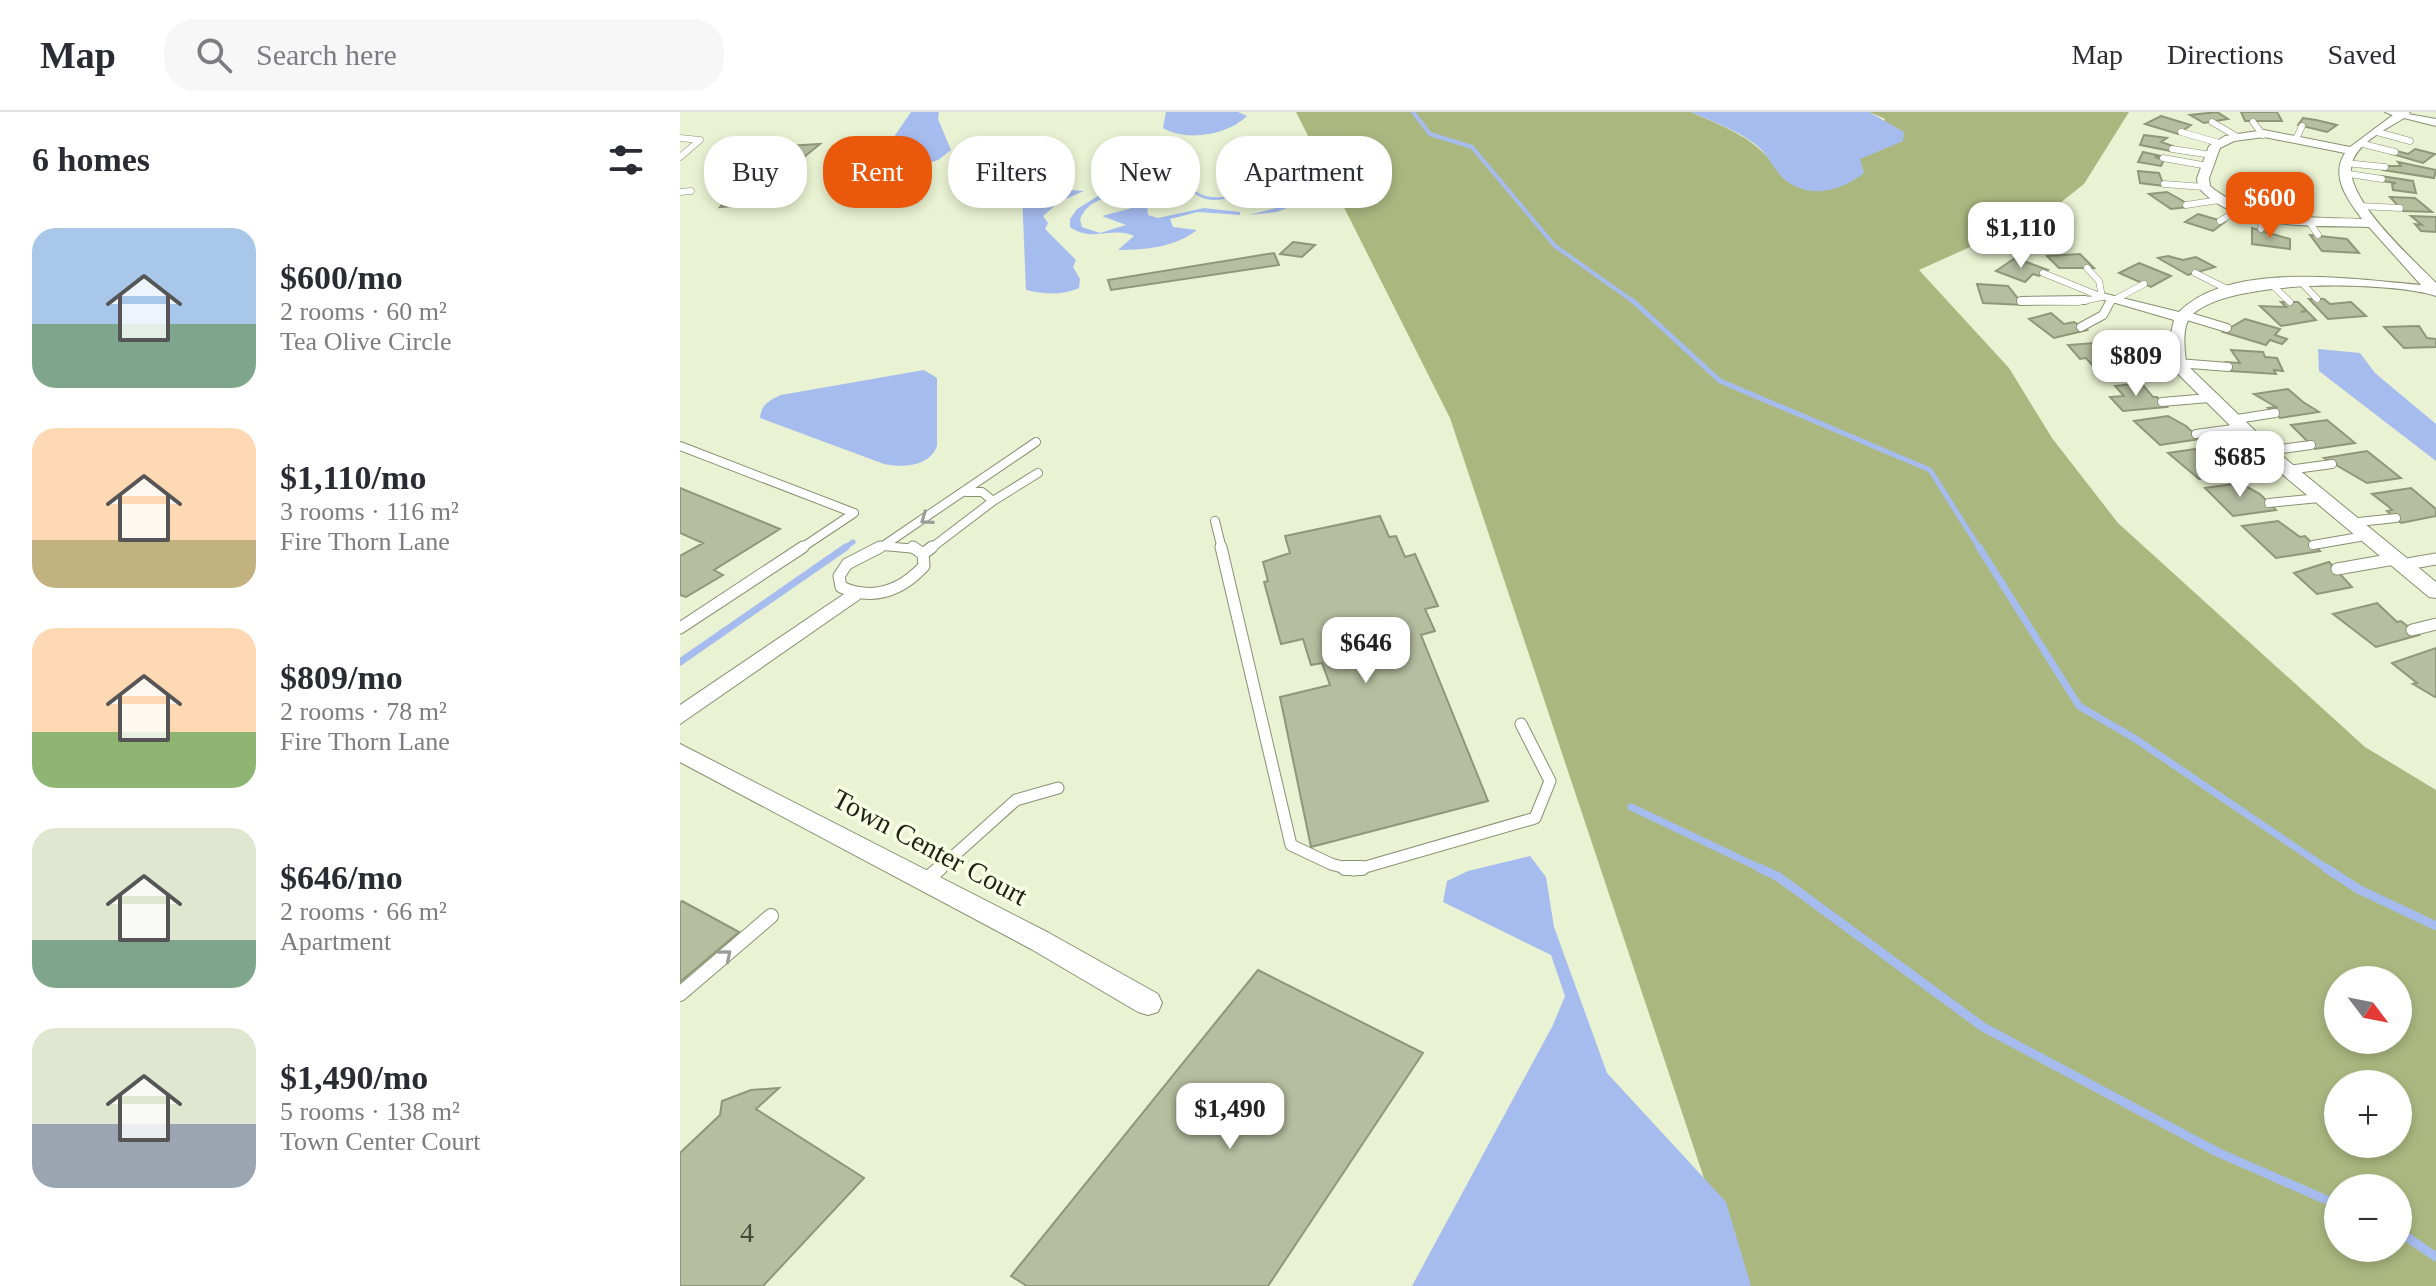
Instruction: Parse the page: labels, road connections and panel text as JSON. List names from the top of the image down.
{
  "streets": {
    "street": ["Town Center Court"]
  },
  "house_numbers": ["4"],
  "north": "bottom right",
  "page": {
    "header": "Map",
    "search": "Search here",
    "nav": ["Map", "Directions", "Saved"],
    "heading": "6 homes",
    "chip": [
      "Buy",
      "Rent",
      "Filters",
      "New",
      "Apartment"
    ],
    "price": [
      "$600",
      "$1,110",
      "$809",
      "$685",
      "$646",
      "$1,490"
    ],
    "list": [
      {
        "name": "$600/mo",
        "note": "2 rooms · 60 m² · Tea Olive Circle"
      },
      {
        "name": "$1,110/mo",
        "note": "3 rooms · 116 m² · Fire Thorn Lane"
      },
      {
        "name": "$809/mo",
        "note": "2 rooms · 78 m² · Fire Thorn Lane"
      },
      {
        "name": "$646/mo",
        "note": "2 rooms · 66 m² · Apartment"
      },
      {
        "name": "$1,490/mo",
        "note": "5 rooms · 138 m² · Town Center Court"
      }
    ],
    "map_buttons": ["+", "−"]
  }
}
